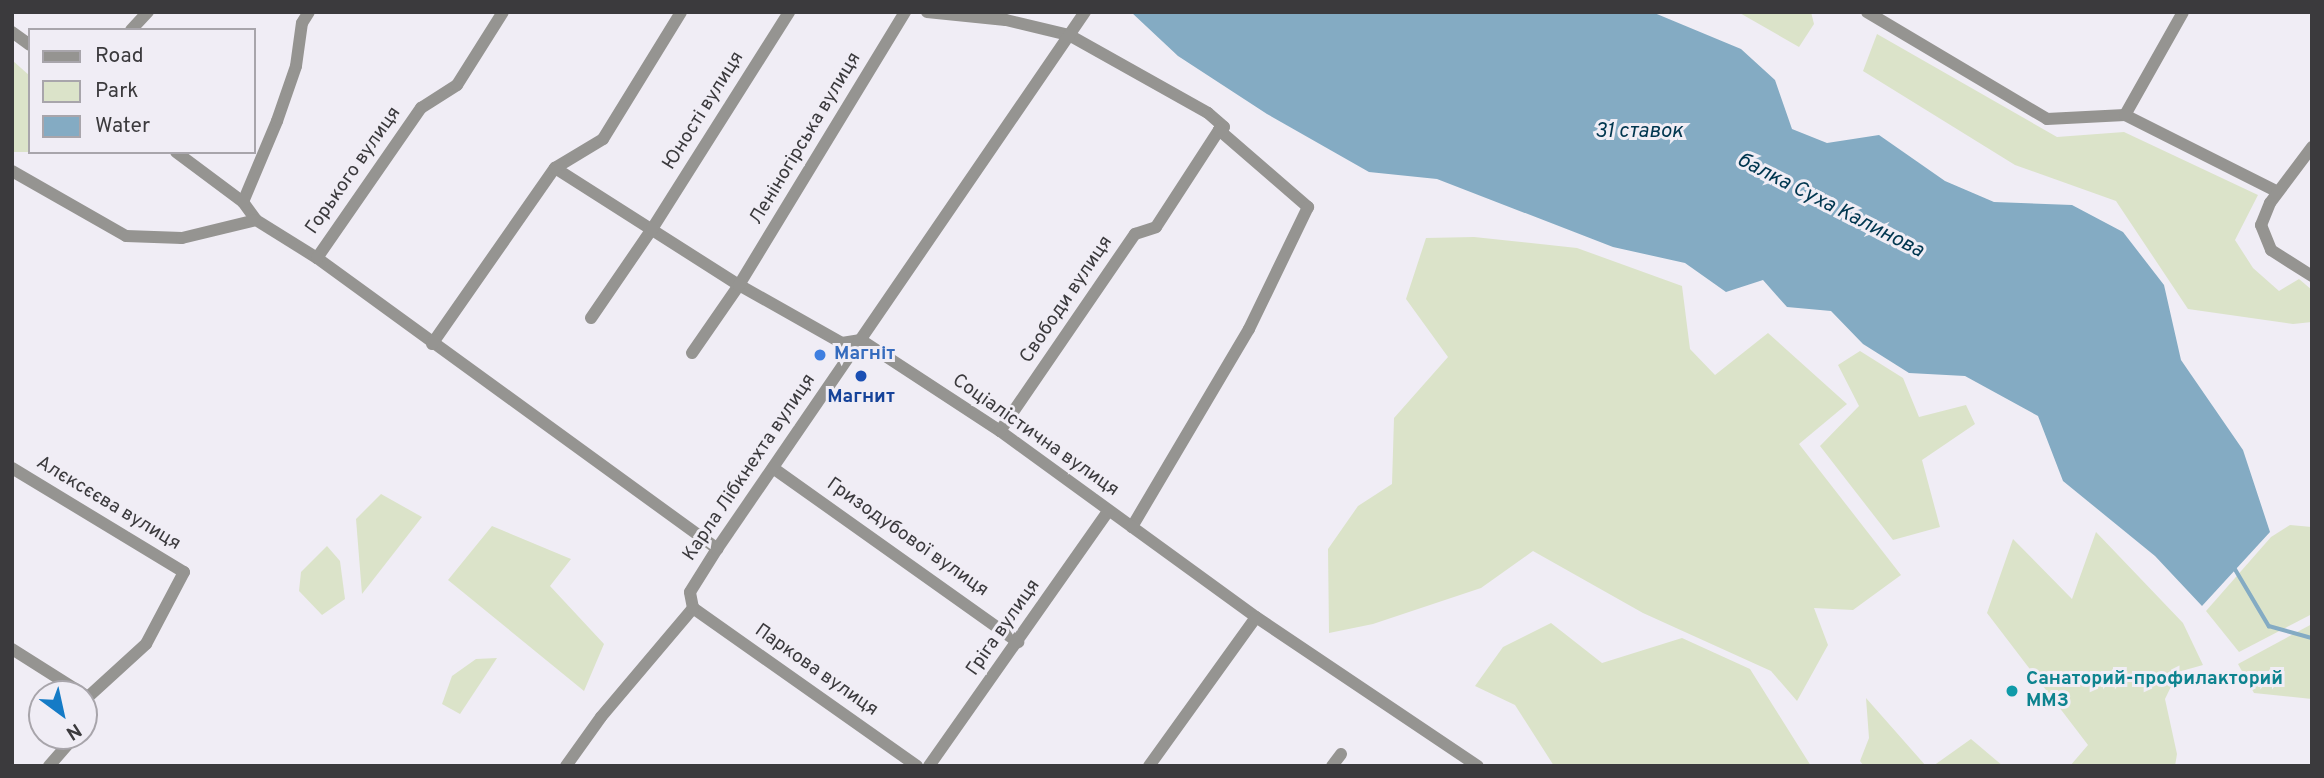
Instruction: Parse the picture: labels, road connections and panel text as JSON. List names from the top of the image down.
{
  "streets": {
    "street": [
      "Юності вулиця",
      "Леніногірська вулиця",
      "Горького вулиця",
      "Свободи вулиця",
      "Соціалістична вулиця",
      "Карла Лібкнехта вулиця",
      "Алєксєєва вулиця",
      "Гризодубової вулиця",
      "Гріга вулиця",
      "Паркова вулиця"
    ]
  },
  "crossings": [
    ["Юності вулиця", "Соціалістична вулиця"],
    ["Леніногірська вулиця", "Соціалістична вулиця"],
    ["Свободи вулиця", "Соціалістична вулиця"],
    ["Соціалістична вулиця", "Карла Лібкнехта вулиця"],
    ["Соціалістична вулиця", "Гріга вулиця"],
    ["Карла Лібкнехта вулиця", "Гризодубової вулиця"],
    ["Карла Лібкнехта вулиця", "Паркова вулиця"],
    ["Гризодубової вулиця", "Гріга вулиця"]
  ],
  "water": ["31 ставок", "балка Суха Калинова"],
  "places": ["Магніт", "Магнит", "Санаторий-профилакторий ММЗ"],
  "legend": ["Road", "Park", "Water"],
  "north": "bottom right"
}
